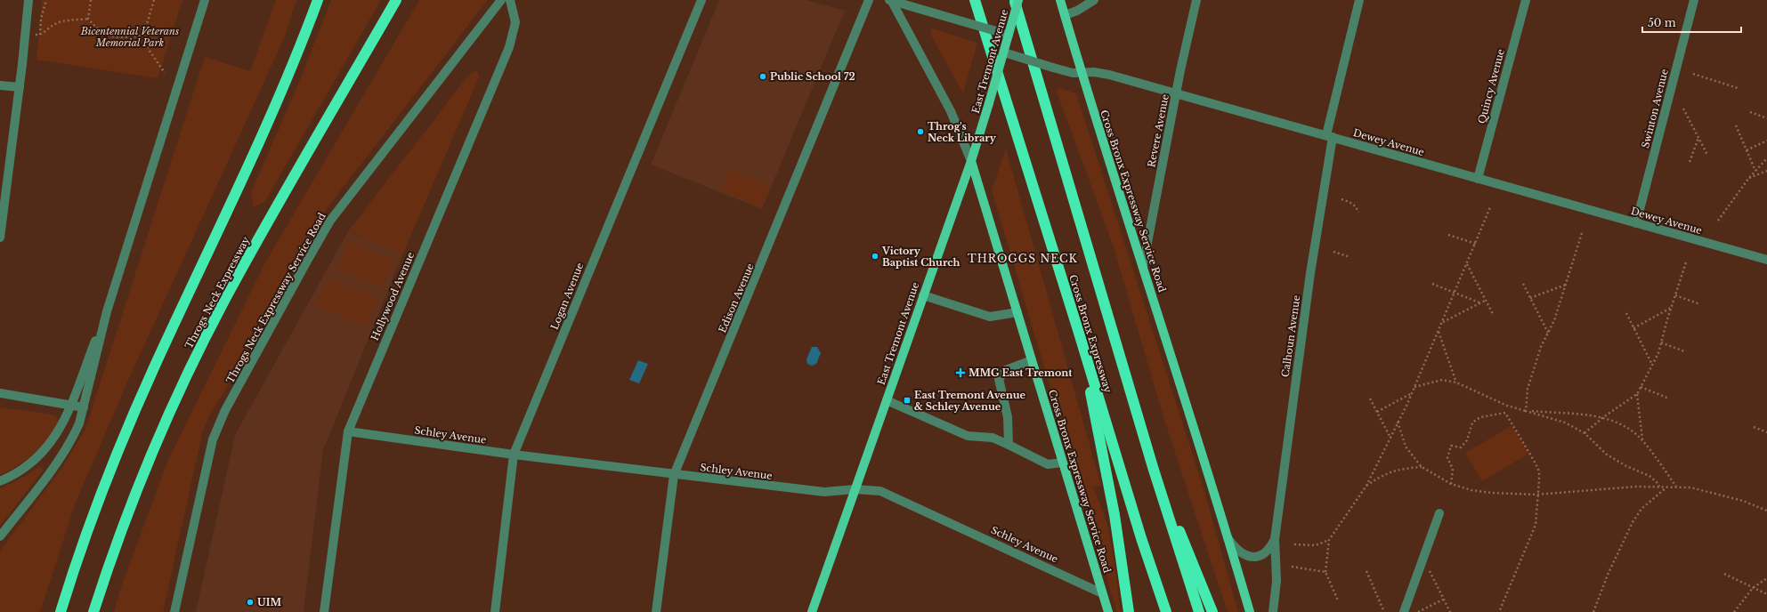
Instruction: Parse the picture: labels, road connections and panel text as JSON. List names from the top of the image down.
{
  "streets": {
    "highway": ["Throgs Neck Expressway", "Cross Bronx Expressway"],
    "main road": ["East Tremont Avenue", "Cross Bronx Expressway Service Road"],
    "street": [
      "Quincy Avenue",
      "Swinton Avenue",
      "Revere Avenue",
      "Dewey Avenue",
      "Hollywood Avenue",
      "Logan Avenue",
      "Throgs Neck Expressway Service Road",
      "Edison Avenue",
      "Calhoun Avenue",
      "Schley Avenue"
    ]
  },
  "crossings": [
    ["East Tremont Avenue", "Dewey Avenue"],
    ["East Tremont Avenue", "Cross Bronx Expressway Service Road"],
    ["East Tremont Avenue", "Schley Avenue"],
    ["Quincy Avenue", "Dewey Avenue"],
    ["Swinton Avenue", "Dewey Avenue"],
    ["Revere Avenue", "Dewey Avenue"],
    ["Revere Avenue", "Cross Bronx Expressway Service Road"],
    ["Dewey Avenue", "Cross Bronx Expressway Service Road"],
    ["Dewey Avenue", "Calhoun Avenue"],
    ["Cross Bronx Expressway Service Road", "Calhoun Avenue"],
    ["Cross Bronx Expressway Service Road", "Schley Avenue"],
    ["Hollywood Avenue", "Schley Avenue"],
    ["Logan Avenue", "Schley Avenue"],
    ["Edison Avenue", "Schley Avenue"]
  ],
  "districts": ["THROGGS NECK"],
  "parks": ["Bicentennial Veterans Memorial Park"],
  "places": {
    "other": [
      "Public School 72",
      "Throg's Neck Library",
      "Victory Baptist Church",
      "UIM"
    ],
    "health": ["MMG East Tremont"],
    "transit": ["East Tremont Avenue & Schley Avenue"]
  },
  "scale_bar": "50 m"
}
